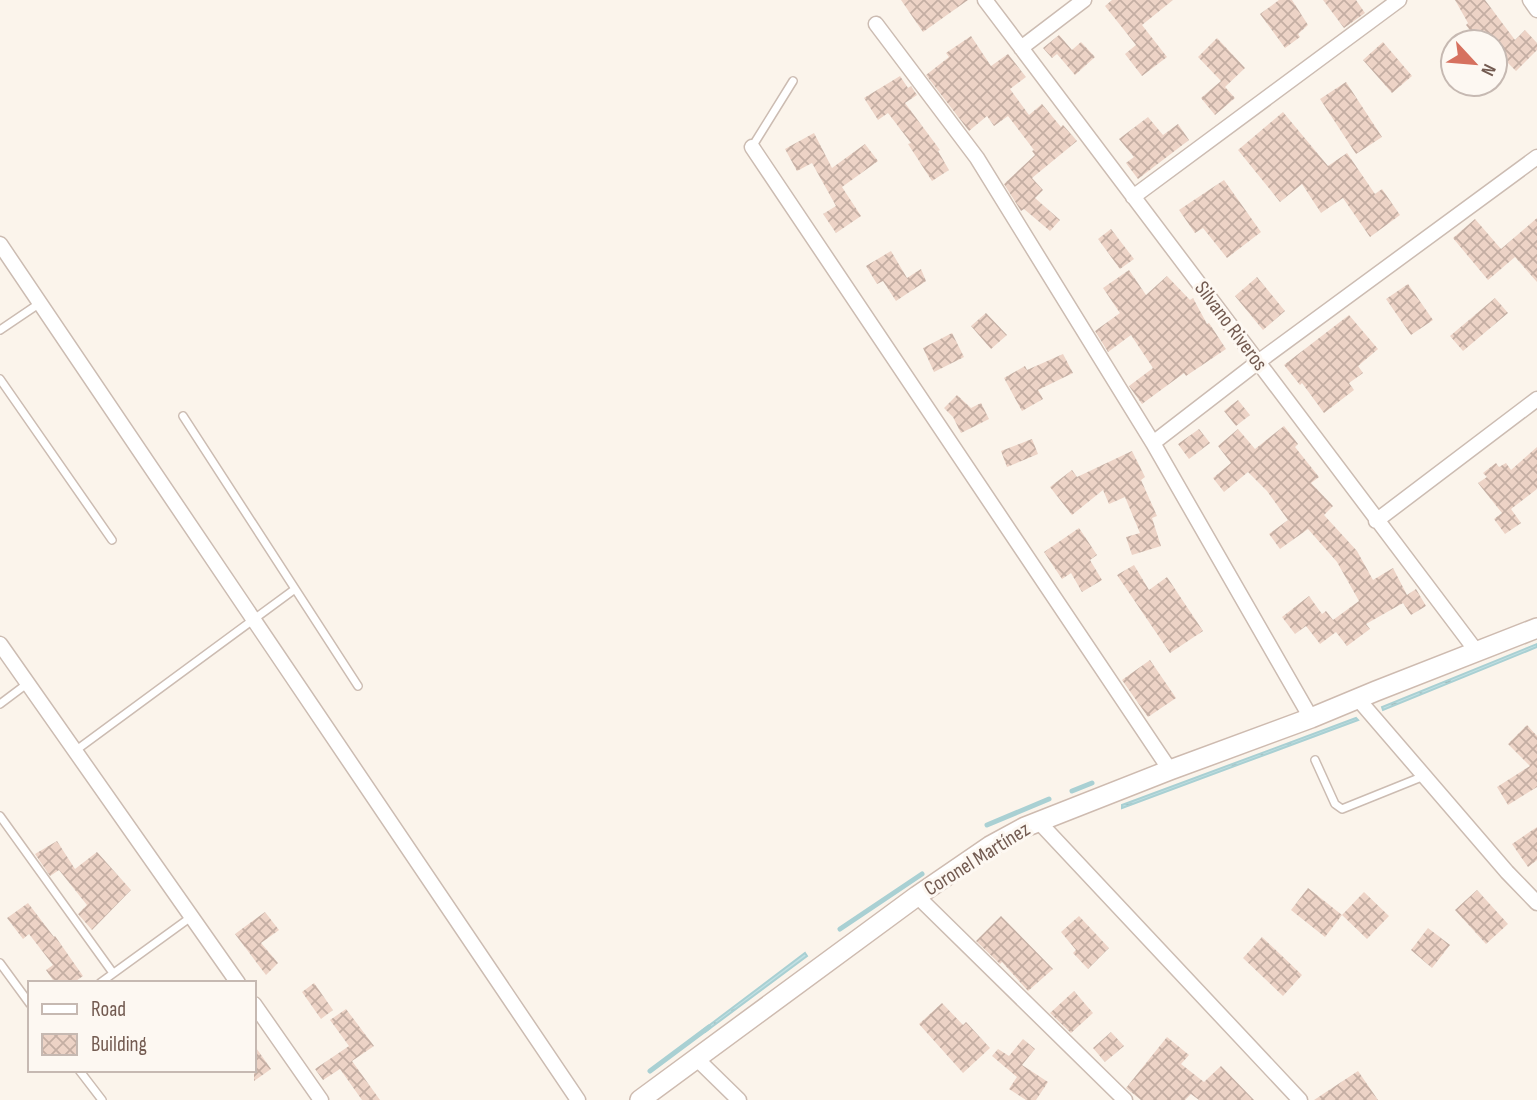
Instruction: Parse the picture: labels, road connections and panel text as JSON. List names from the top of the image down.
{
  "streets": {
    "main road": ["Coronel Martínez"],
    "street": ["Silvano Riveros"]
  },
  "crossings": [
    ["Silvano Riveros", "Coronel Martínez"]
  ],
  "legend": ["Road", "Building"],
  "north": "bottom right"
}
